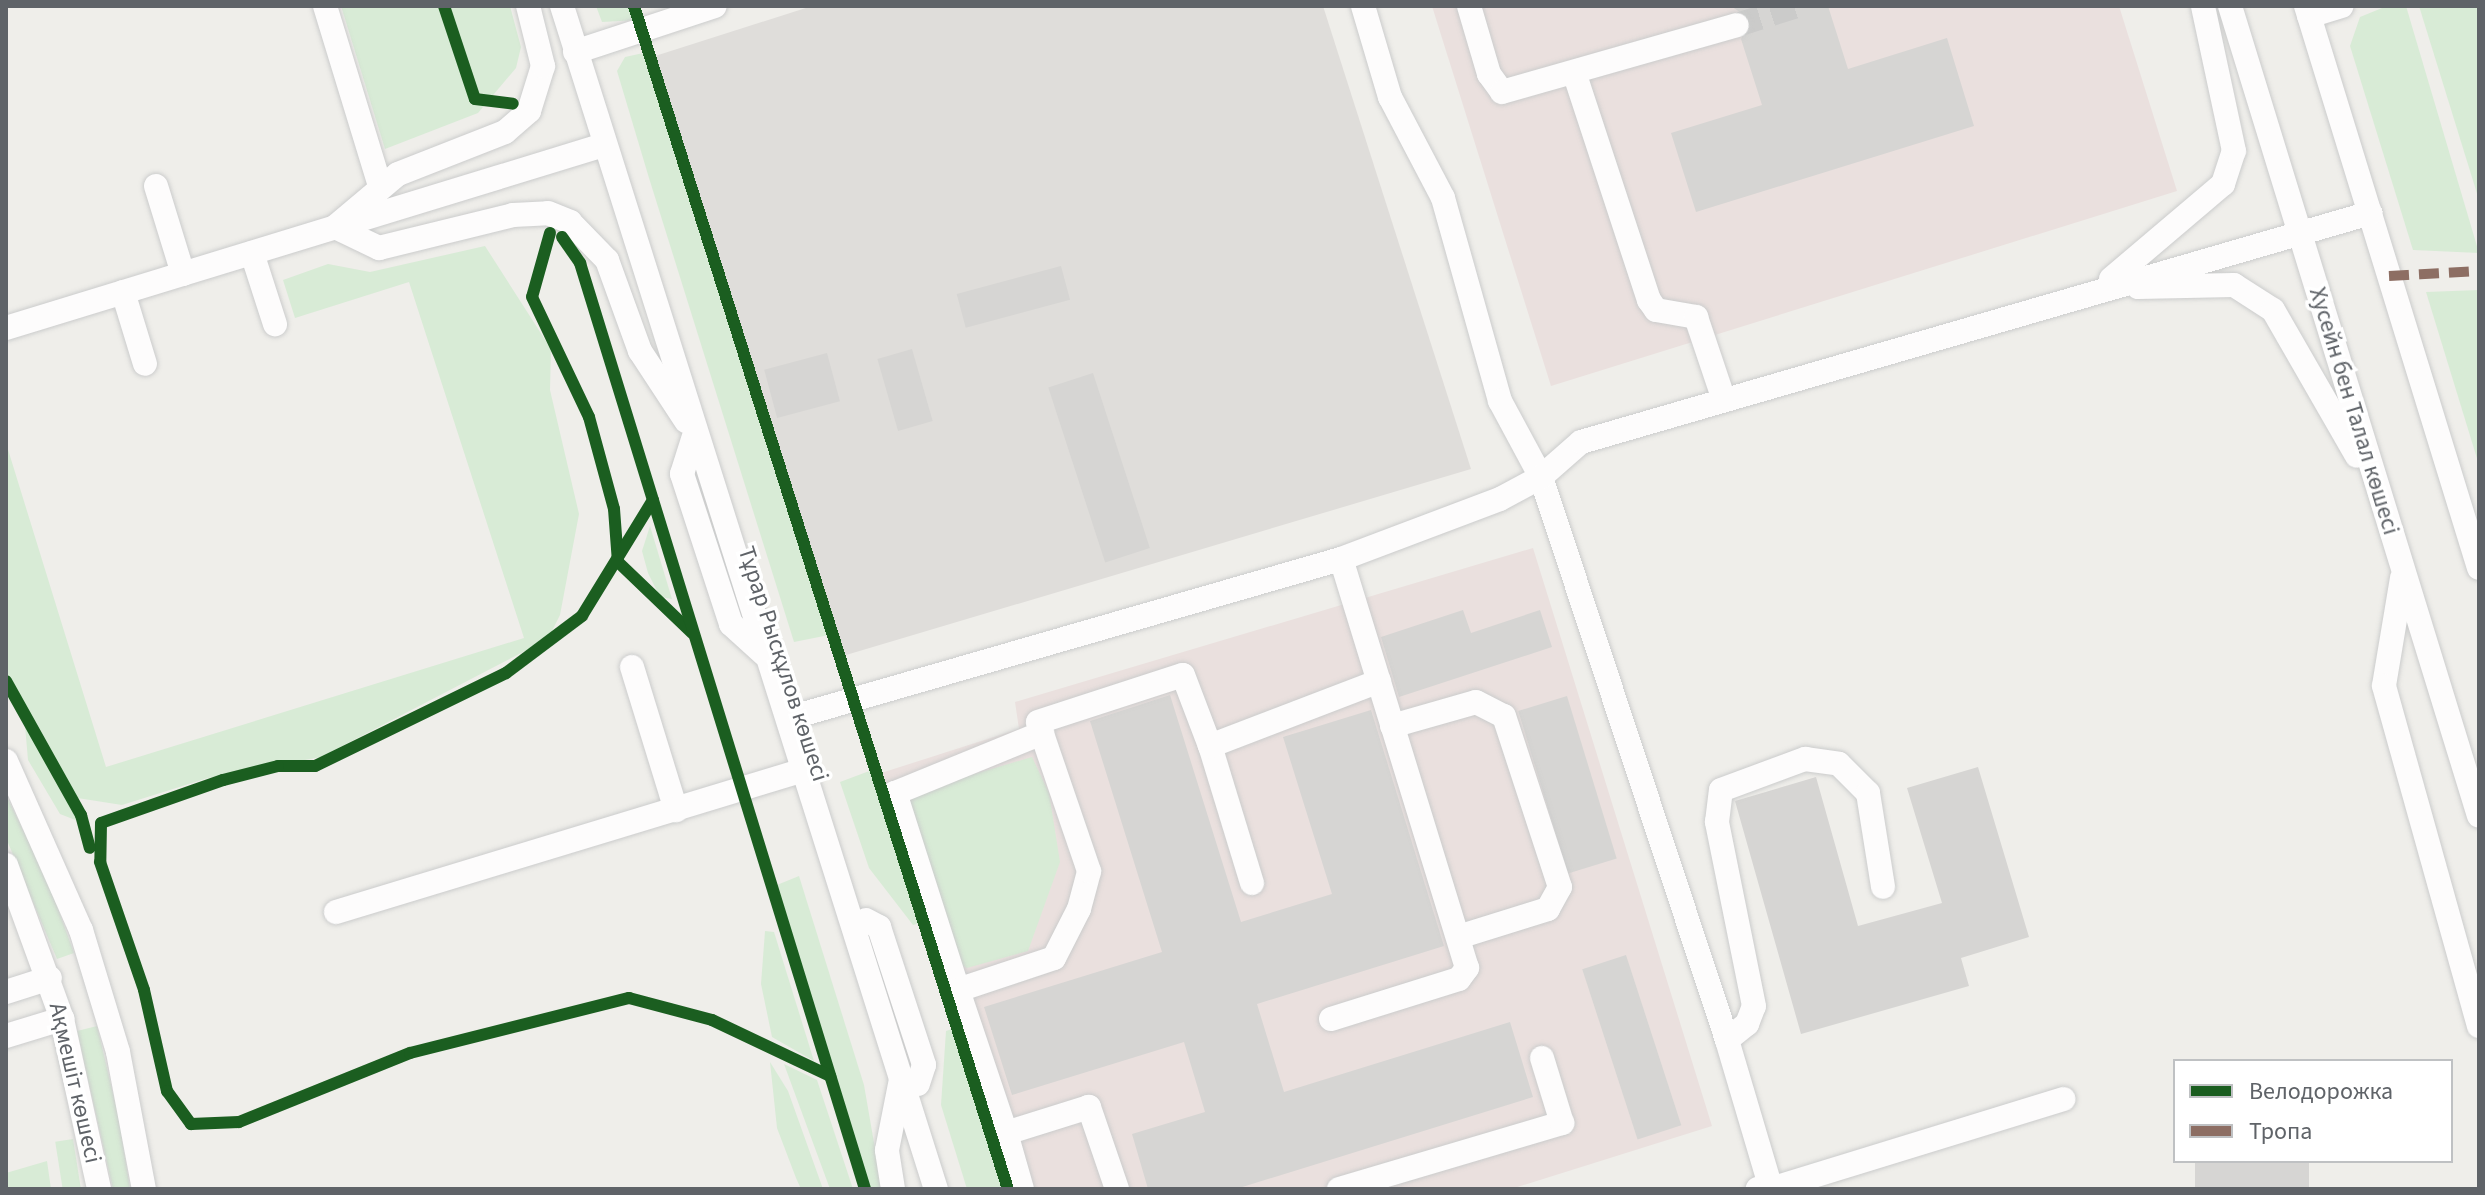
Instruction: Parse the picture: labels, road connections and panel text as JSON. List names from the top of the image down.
{
  "streets": {
    "street": ["Хусейн бен Талал көшесі", "Тұрар Рысқұлов көшесі", "Ақмешіт көшесі"]
  },
  "legend": ["Велодорожка", "Тропа"]
}
